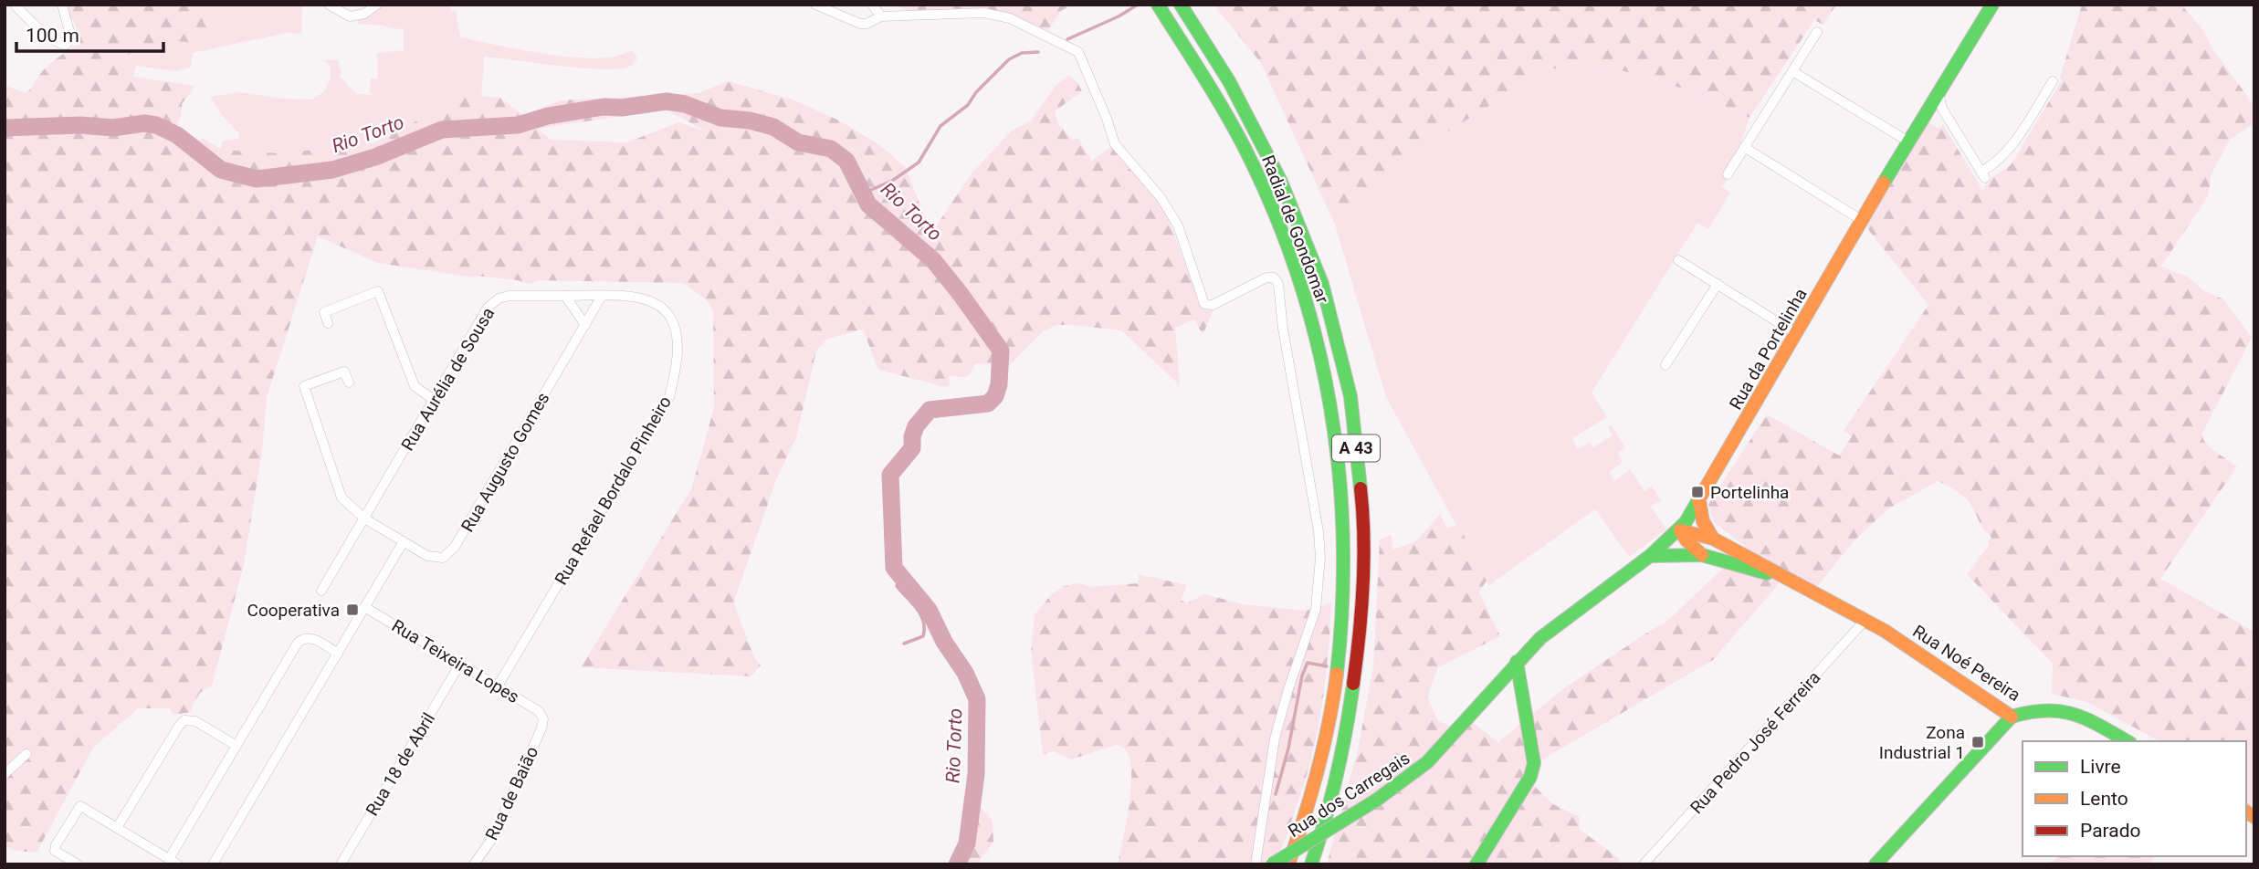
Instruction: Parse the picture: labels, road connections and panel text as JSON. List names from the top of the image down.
{
  "streets": {
    "main road": [
      "Radial de Gondomar",
      "Rua da Portelinha",
      "A 43",
      "Rua Noé Pereira",
      "Rua dos Carregais"
    ],
    "street": [
      "Rua Aurélia de Sousa",
      "Rua Augusto Gomes",
      "Rua Refael Bordalo Pinheiro",
      "Rua Teixeira Lopes",
      "Rua Pedro José Ferreira",
      "Rua 18 de Abril",
      "Rua de Baião"
    ]
  },
  "crossings": [
    ["Rua da Portelinha", "Rua Noé Pereira"],
    ["Rua da Portelinha", "Rua dos Carregais"],
    ["Rua Aurélia de Sousa", "Rua Refael Bordalo Pinheiro"],
    ["Rua Augusto Gomes", "Rua Refael Bordalo Pinheiro"],
    ["Rua Refael Bordalo Pinheiro", "Rua Teixeira Lopes"],
    ["Rua Teixeira Lopes", "Rua 18 de Abril"],
    ["Rua Teixeira Lopes", "Rua de Baião"],
    ["Rua Noé Pereira", "Rua Pedro José Ferreira"]
  ],
  "water": ["Rio Torto"],
  "places": {
    "transit": ["Portelinha", "Cooperativa", "Zona Industrial 1"]
  },
  "legend": ["Livre", "Lento", "Parado"],
  "scale_bar": "100 m"
}
